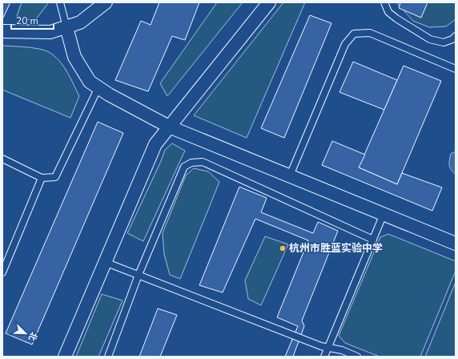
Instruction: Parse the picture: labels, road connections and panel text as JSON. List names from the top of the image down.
{
  "places": ["杭州市胜蓝实验中学"],
  "scale_bar": "20 m",
  "north": "bottom right"
}
